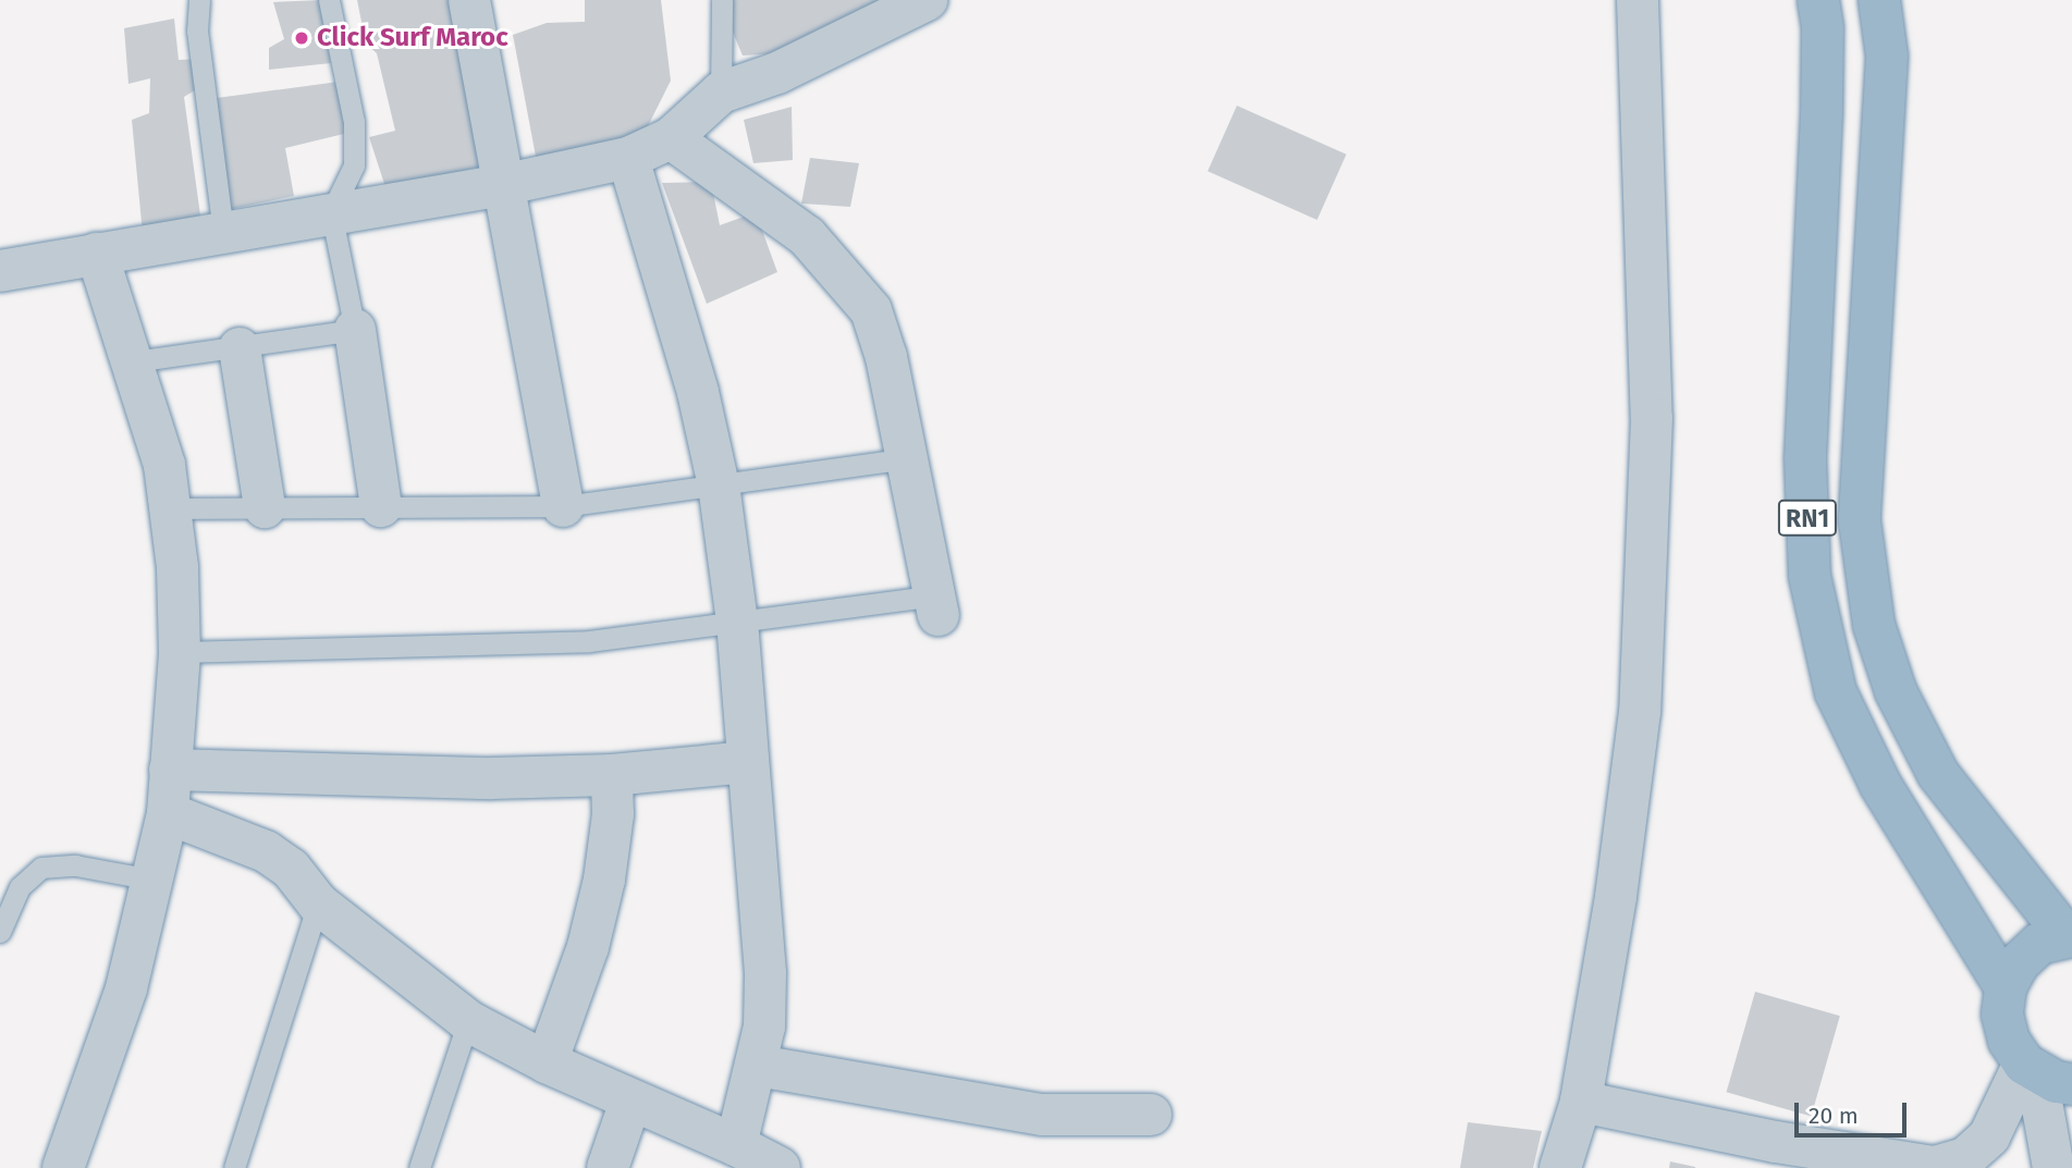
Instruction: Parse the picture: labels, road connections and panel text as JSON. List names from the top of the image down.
{
  "streets": {
    "highway": ["RN1"]
  },
  "places": ["Click Surf Maroc"],
  "scale_bar": "20 m"
}
